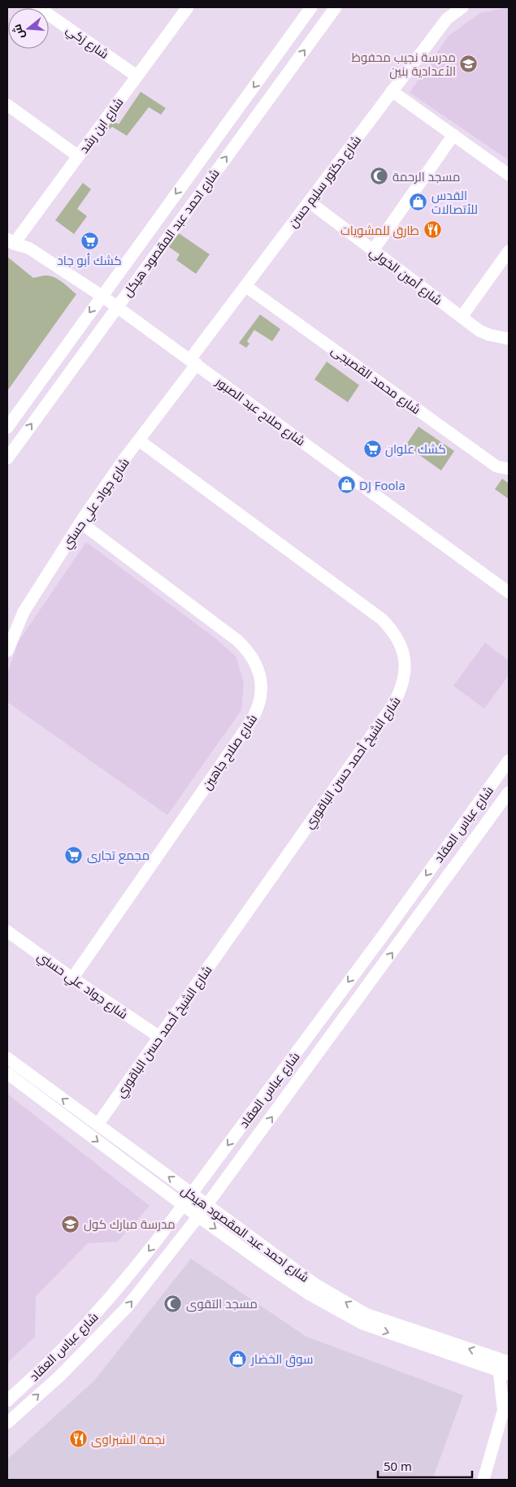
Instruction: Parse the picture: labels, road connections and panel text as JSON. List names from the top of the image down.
{
  "streets": {
    "street": [
      "شارع زكي",
      "شارع ابن رشد",
      "شارع دكتور سليم حسن",
      "شارع احمد عبد المقصود هيكل",
      "شارع أمين الخولي",
      "شارع محمد القصبجى",
      "شارع صلاح عبد الصبور",
      "شارع جواد علي حسني",
      "شارع صلاح جاهين",
      "شارع الشيخ أحمد حسن الباقوري",
      "شارع عباس العقاد"
    ]
  },
  "crossings": [
    ["شارع زكي", "شارع ابن رشد"],
    ["شارع ابن رشد", "شارع صلاح عبد الصبور"],
    ["شارع دكتور سليم حسن", "شارع أمين الخولي"],
    ["شارع دكتور سليم حسن", "شارع محمد القصبجى"],
    ["شارع دكتور سليم حسن", "شارع صلاح عبد الصبور"],
    ["شارع دكتور سليم حسن", "شارع جواد علي حسني"],
    ["شارع احمد عبد المقصود هيكل", "شارع صلاح عبد الصبور"],
    ["شارع احمد عبد المقصود هيكل", "شارع الشيخ أحمد حسن الباقوري"],
    ["شارع احمد عبد المقصود هيكل", "شارع عباس العقاد"],
    ["شارع صلاح عبد الصبور", "شارع جواد علي حسني"],
    ["شارع جواد علي حسني", "شارع صلاح جاهين"],
    ["شارع جواد علي حسني", "شارع الشيخ أحمد حسن الباقوري"]
  ],
  "places": {
    "school or university": ["مدرسة نجيب محفوظ الأعدادية بنين", "مدرسة مبارك كول"],
    "mosque": ["مسجد الرحمة", "مسجد التقوى"],
    "shop": ["القدس للأتصالات", "DJ Foola", "سوق الخضار"],
    "restaurant": ["طارق للمشويات", "نجمة الشبراوى"],
    "supermarket": ["كشك أبو جاد", "كشك علوان", "مجمع تجارى"]
  },
  "scale_bar": "50 m",
  "north": "left"
}
